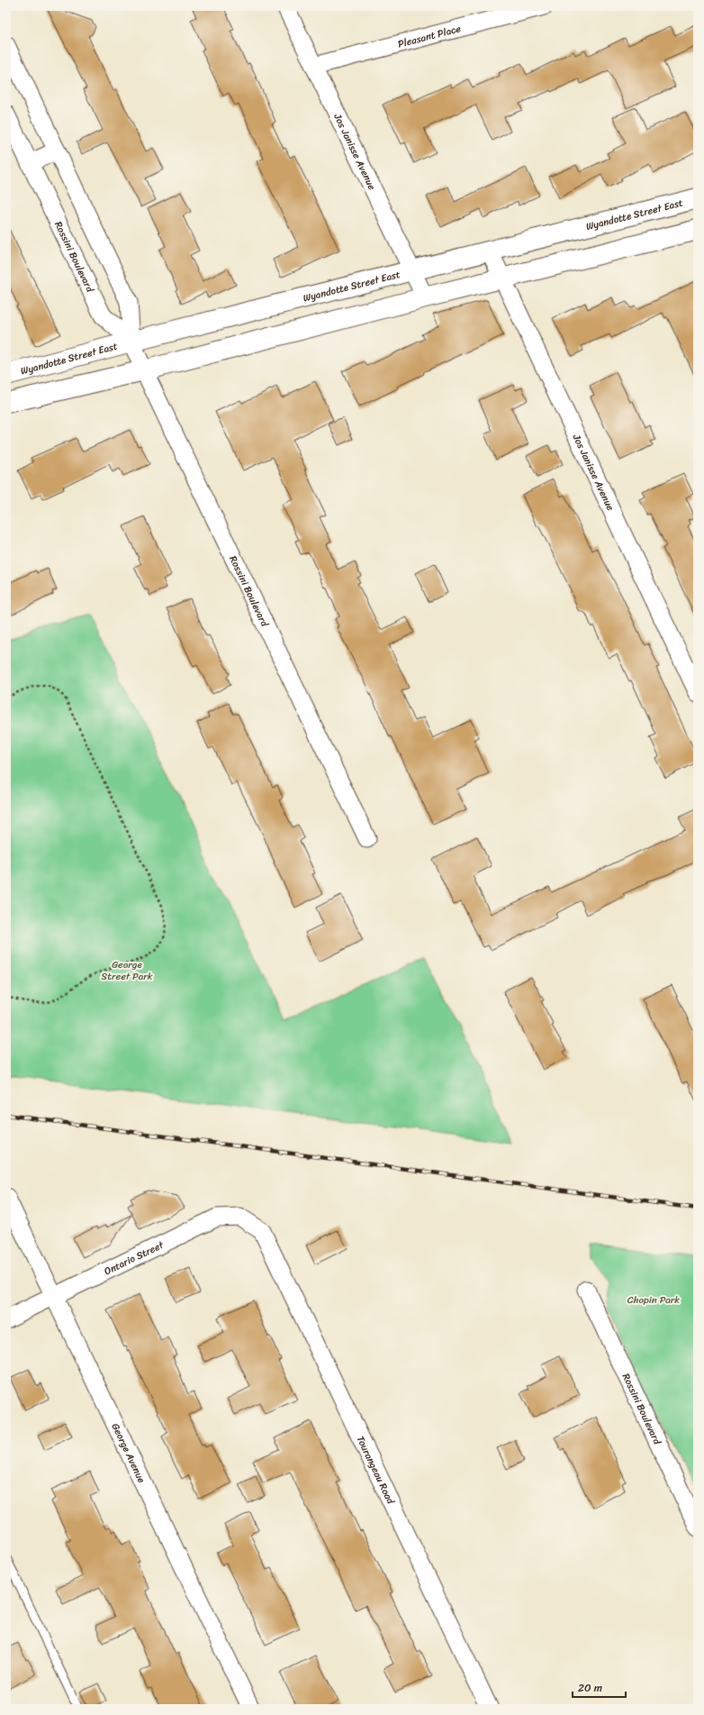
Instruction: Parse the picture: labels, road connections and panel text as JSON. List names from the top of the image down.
{
  "streets": {
    "main road": ["Wyandotte Street East"],
    "street": [
      "Pleasant Place",
      "Jos Janisse Avenue",
      "Rossini Boulevard",
      "Ontario Street",
      "George Avenue",
      "Tourangeau Road"
    ]
  },
  "crossings": [
    ["Pleasant Place", "Jos Janisse Avenue"],
    ["Jos Janisse Avenue", "Wyandotte Street East"],
    ["Wyandotte Street East", "Rossini Boulevard"],
    ["Ontario Street", "George Avenue"],
    ["Ontario Street", "Tourangeau Road"]
  ],
  "parks": ["George Street Park", "Chopin Park"],
  "scale_bar": "20 m"
}
